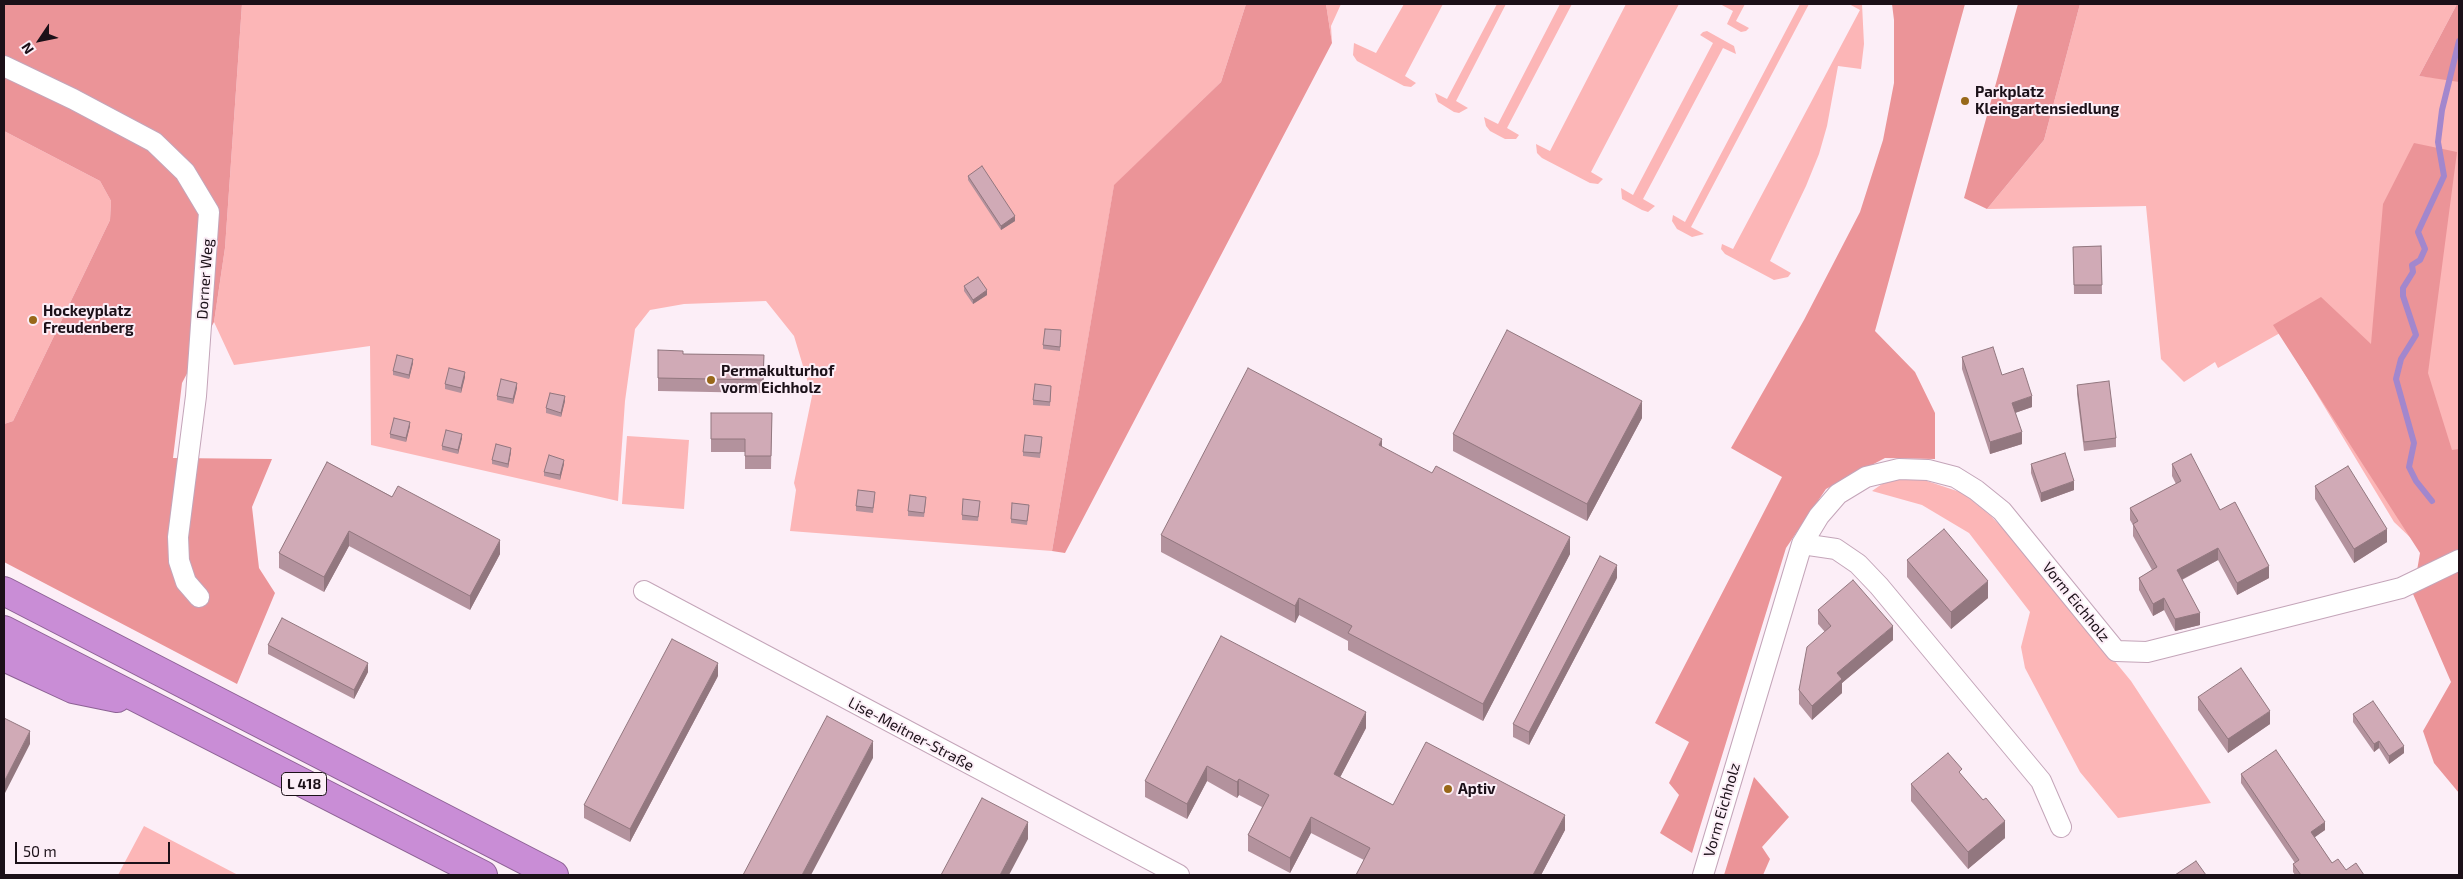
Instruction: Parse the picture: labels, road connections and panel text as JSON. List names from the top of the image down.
{
  "streets": {
    "highway": ["L 418"],
    "street": ["Dorner Weg", "Vorm Eichholz", "Lise-Meitner-Straße"]
  },
  "places": [
    "Parkplatz Kleingartensiedlung",
    "Hockeyplatz Freudenberg",
    "Permakulturhof vorm Eichholz",
    "Aptiv"
  ],
  "scale_bar": "50 m",
  "north": "bottom left"
}
